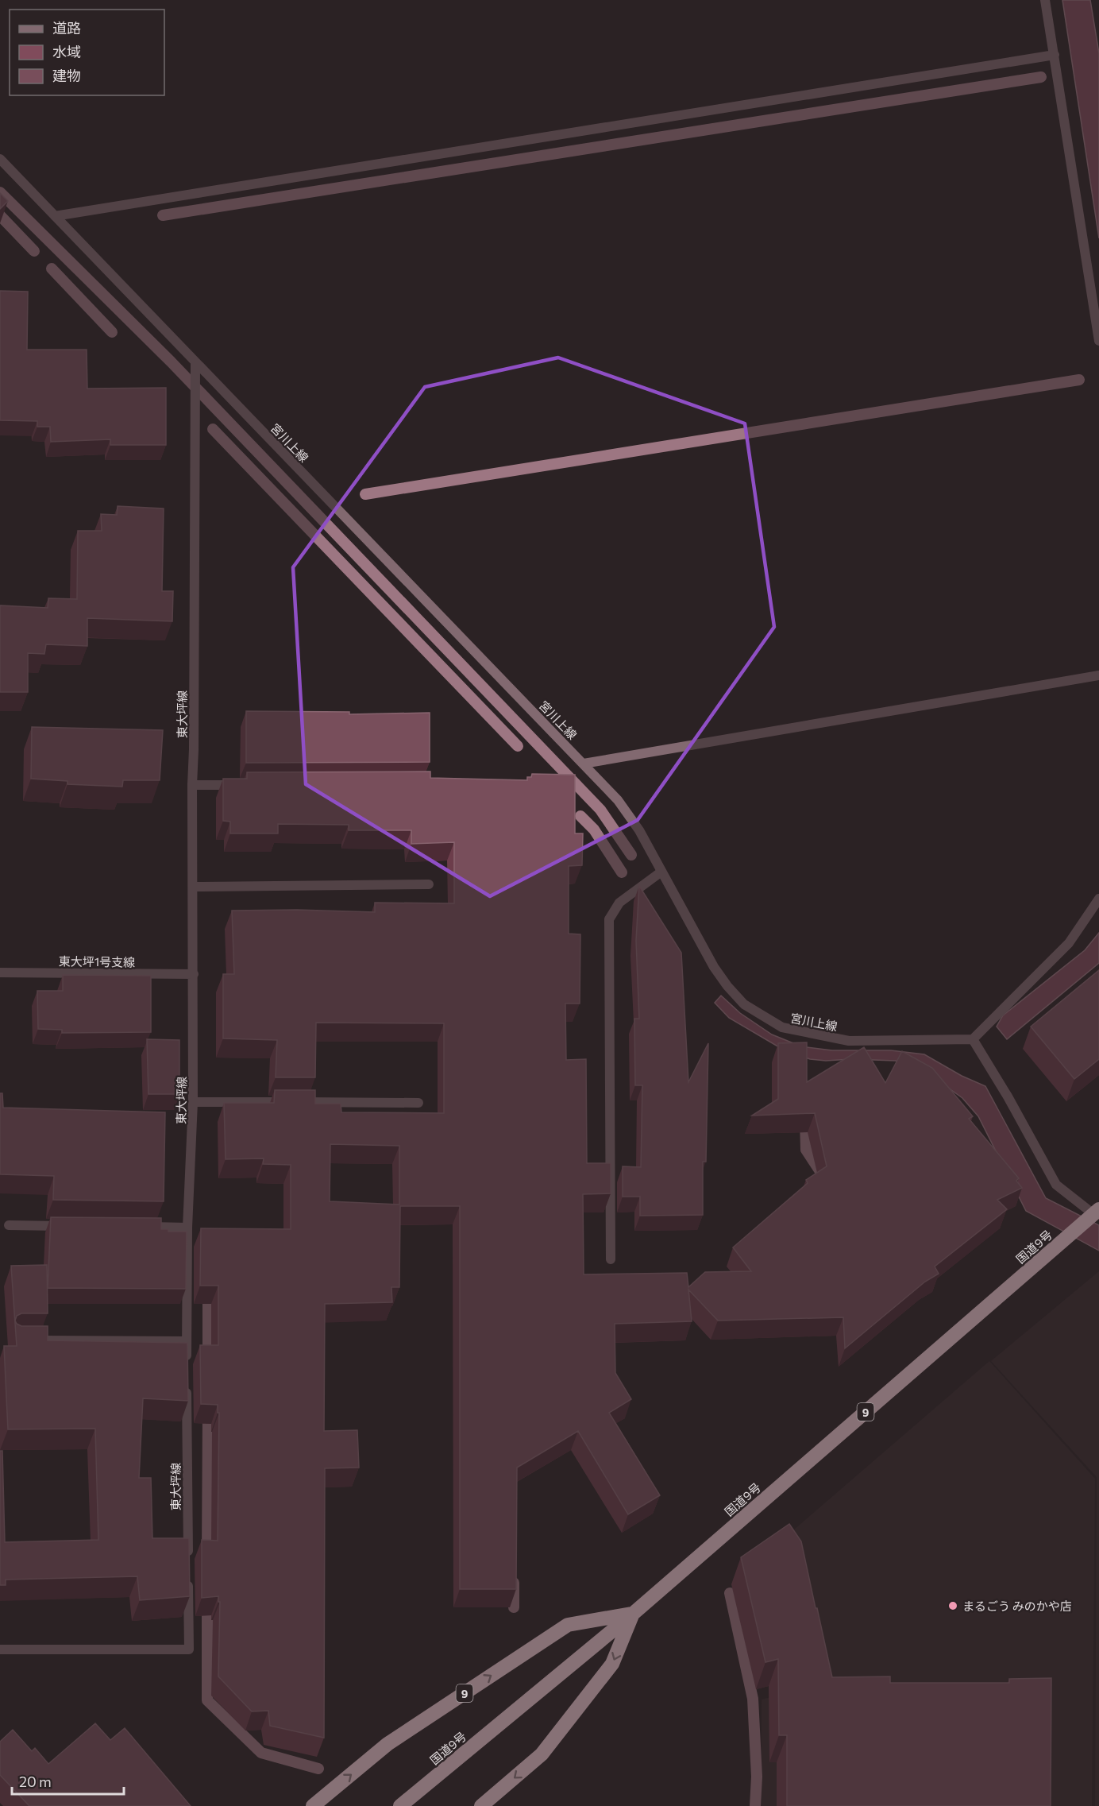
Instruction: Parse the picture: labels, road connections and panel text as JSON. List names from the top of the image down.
{
  "streets": {
    "highway": ["国道9号", "9"],
    "street": ["宮川上線", "東大坪線", "東大坪1号支線"]
  },
  "crossings": [
    ["宮川上線", "東大坪線"],
    ["東大坪線", "東大坪1号支線"],
    ["国道9号", "9"]
  ],
  "places": ["まるごう みのかや店"],
  "legend": ["道路", "水域", "建物"],
  "scale_bar": "20 m"
}
